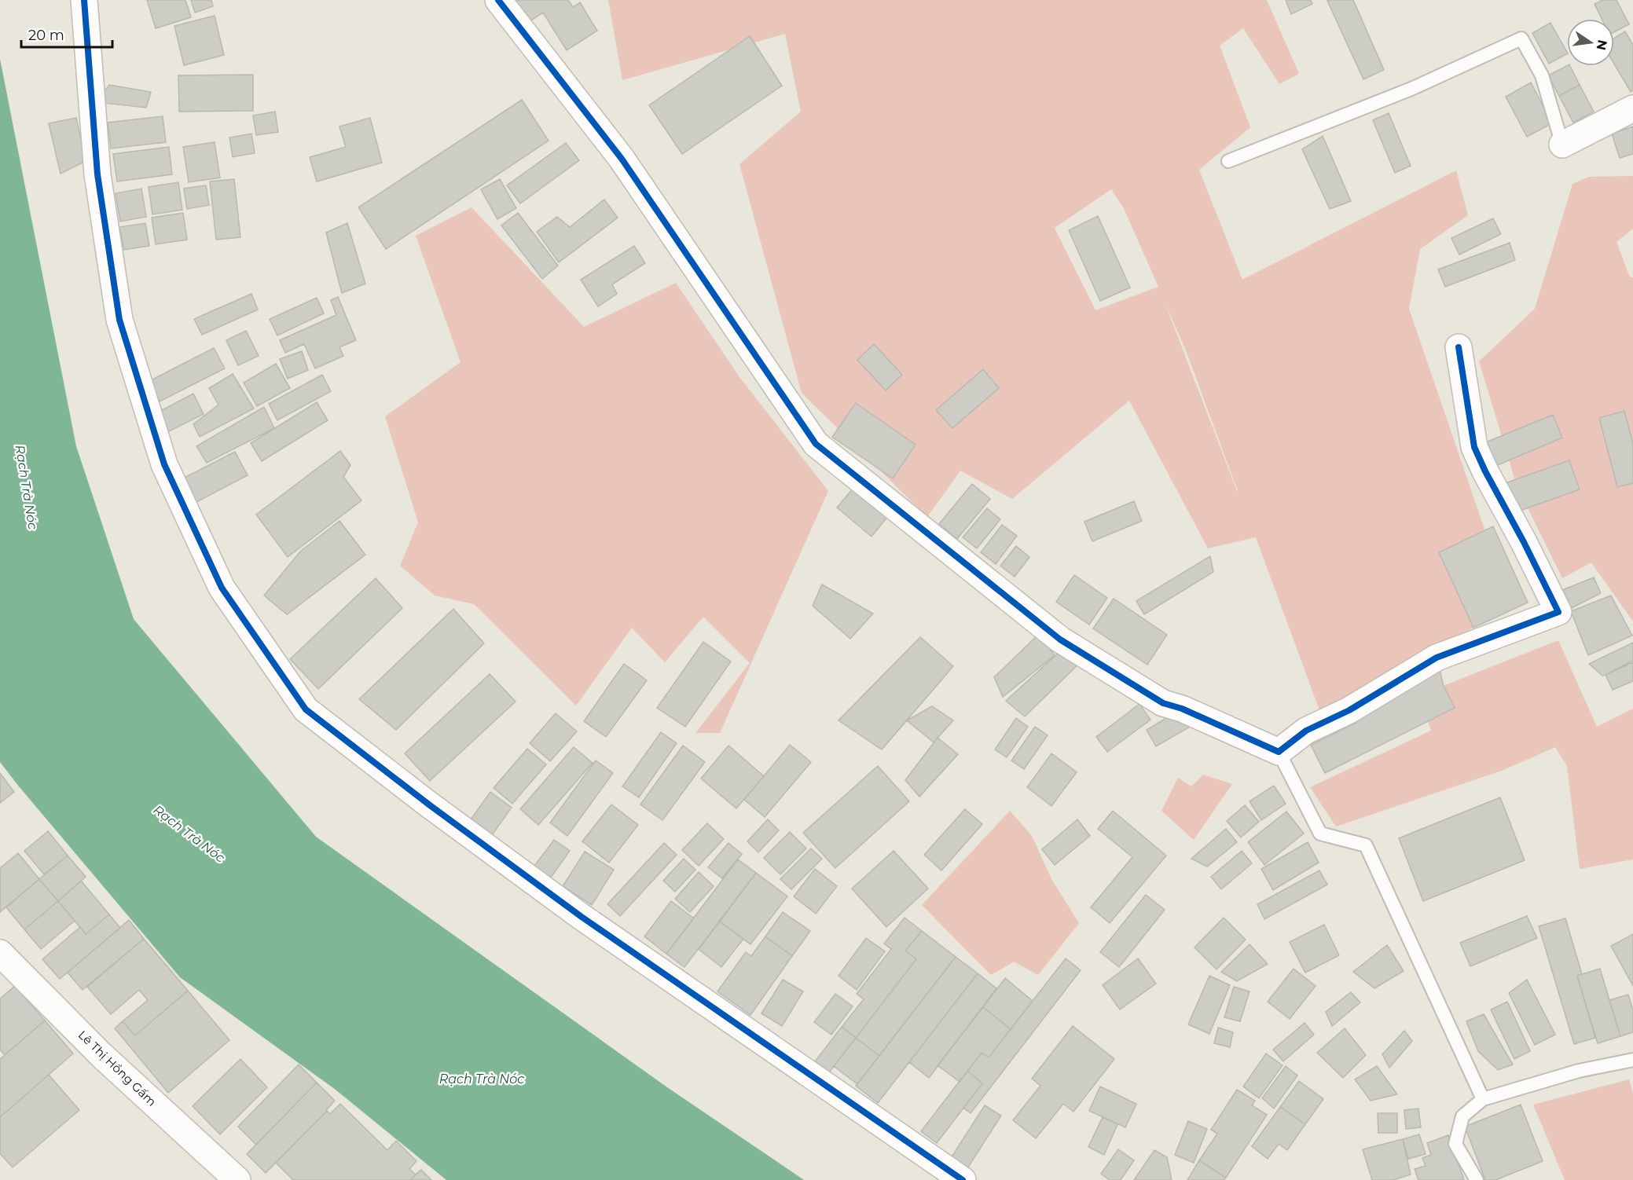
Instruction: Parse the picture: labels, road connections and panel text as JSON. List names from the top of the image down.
{
  "streets": {
    "street": ["Lê Thị Hồng Gấm"]
  },
  "water": ["Rạch Trà Nóc"],
  "scale_bar": "20 m",
  "north": "right"
}
